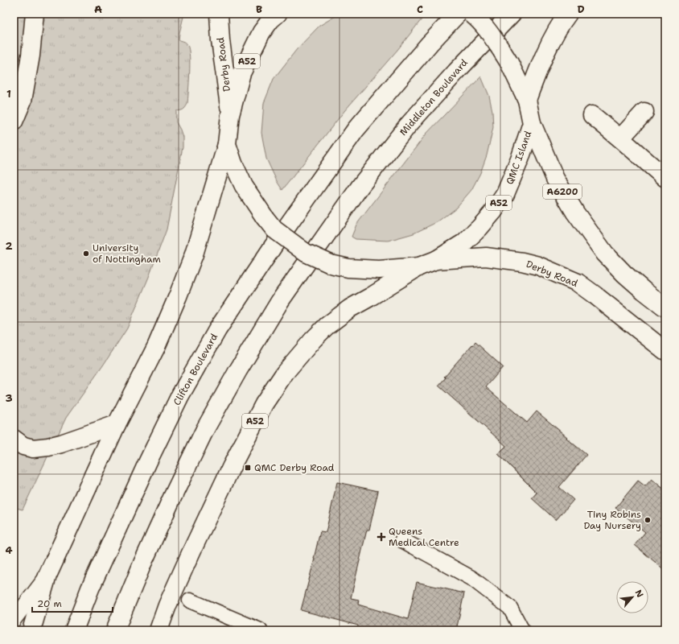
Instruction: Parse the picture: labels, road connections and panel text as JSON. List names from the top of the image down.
{
  "streets": {
    "main road": [
      "A52",
      "Derby Road",
      "Middleton Boulevard",
      "QMC Island",
      "A6200",
      "Clifton Boulevard"
    ]
  },
  "crossings": [
    ["A52", "QMC Island"],
    ["Derby Road", "QMC Island"],
    ["QMC Island", "A6200"]
  ],
  "places": {
    "other": ["University of Nottingham", "Tiny Robins Day Nursery"],
    "transit": ["QMC Derby Road"],
    "health": ["Queens Medical Centre"]
  },
  "scale_bar": "20 m",
  "north": "top right",
  "grid": {
    "columns": [
      "A",
      "B",
      "C",
      "D"
    ],
    "rows": [
      "1",
      "2",
      "3",
      "4"
    ]
  }
}
